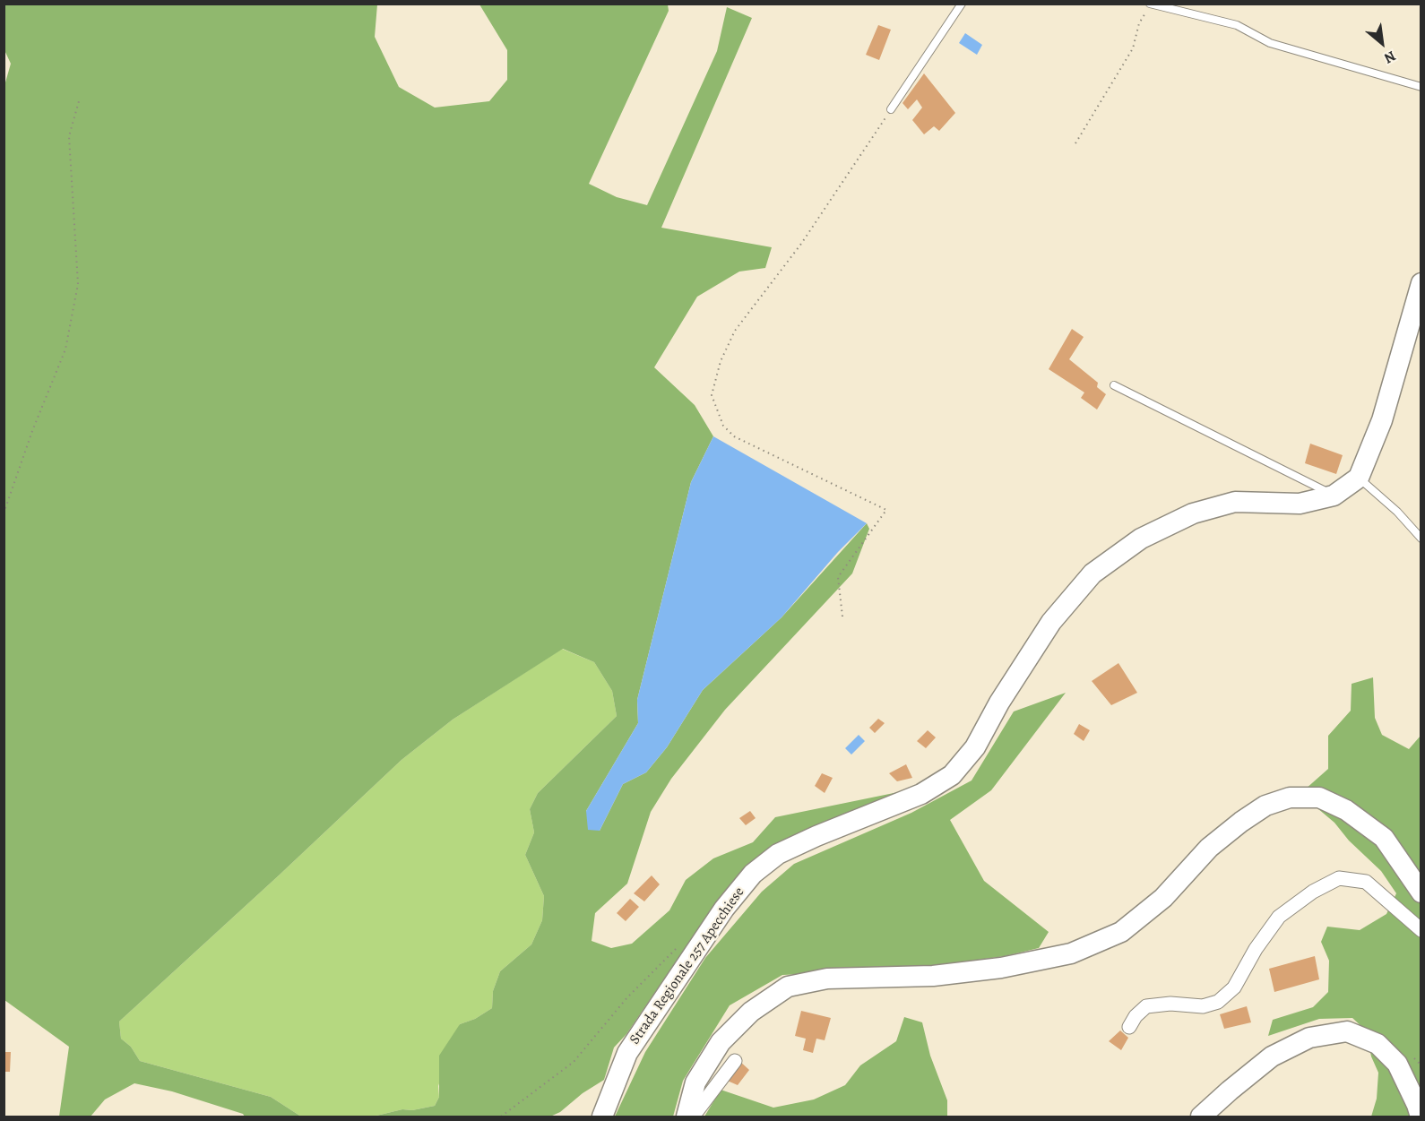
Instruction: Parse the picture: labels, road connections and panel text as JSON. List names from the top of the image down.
{
  "streets": {
    "main road": ["Strada Regionale 257 Apecchiese"]
  },
  "north": "bottom right"
}
